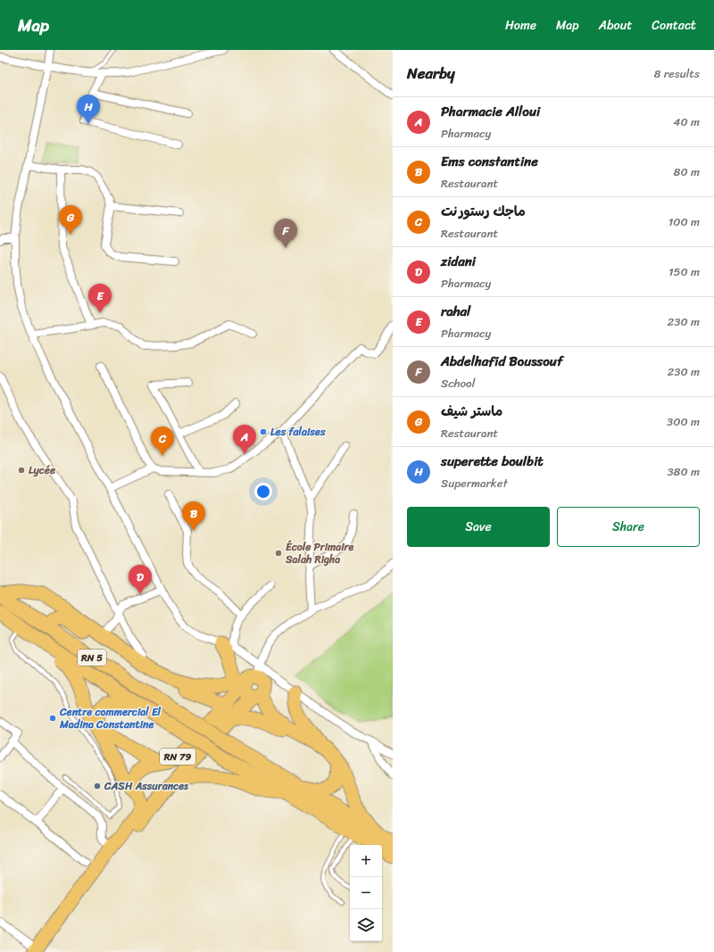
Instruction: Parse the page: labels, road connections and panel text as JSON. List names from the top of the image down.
{
  "streets": {
    "highway": ["RN 5", "RN 79"]
  },
  "crossings": [
    ["RN 5", "RN 79"]
  ],
  "places": [
    "Les falaises",
    "Lycée",
    "École Primaire Salah Righa",
    "Centre commercial El Madina Constantine",
    "CASH Assurances"
  ],
  "page": {
    "header": "Map",
    "nav": [
      "Home",
      "Map",
      "About",
      "Contact"
    ],
    "heading": ["Nearby", "8 results"],
    "pins": [
      "H",
      "G",
      "F",
      "E",
      "A",
      "C",
      "B",
      "D"
    ],
    "list": [
      {
        "mark": "A",
        "name": "Pharmacie Alloui",
        "note": "Pharmacy",
        "value": "40 m"
      },
      {
        "mark": "B",
        "name": "Ems constantine",
        "note": "Restaurant",
        "value": "80 m"
      },
      {
        "mark": "C",
        "name": "ماجك رستورنت",
        "note": "Restaurant",
        "value": "100 m"
      },
      {
        "mark": "D",
        "name": "zidani",
        "note": "Pharmacy",
        "value": "150 m"
      },
      {
        "mark": "E",
        "name": "rahal",
        "note": "Pharmacy",
        "value": "230 m"
      },
      {
        "mark": "F",
        "name": "Abdelhafid Boussouf",
        "note": "School",
        "value": "230 m"
      },
      {
        "mark": "G",
        "name": "ماستر شيف",
        "note": "Restaurant",
        "value": "300 m"
      },
      {
        "mark": "H",
        "name": "superette boulbit",
        "note": "Supermarket",
        "value": "380 m"
      }
    ],
    "buttons": ["Save", "Share"],
    "map_buttons": ["+", "−"]
  }
}
